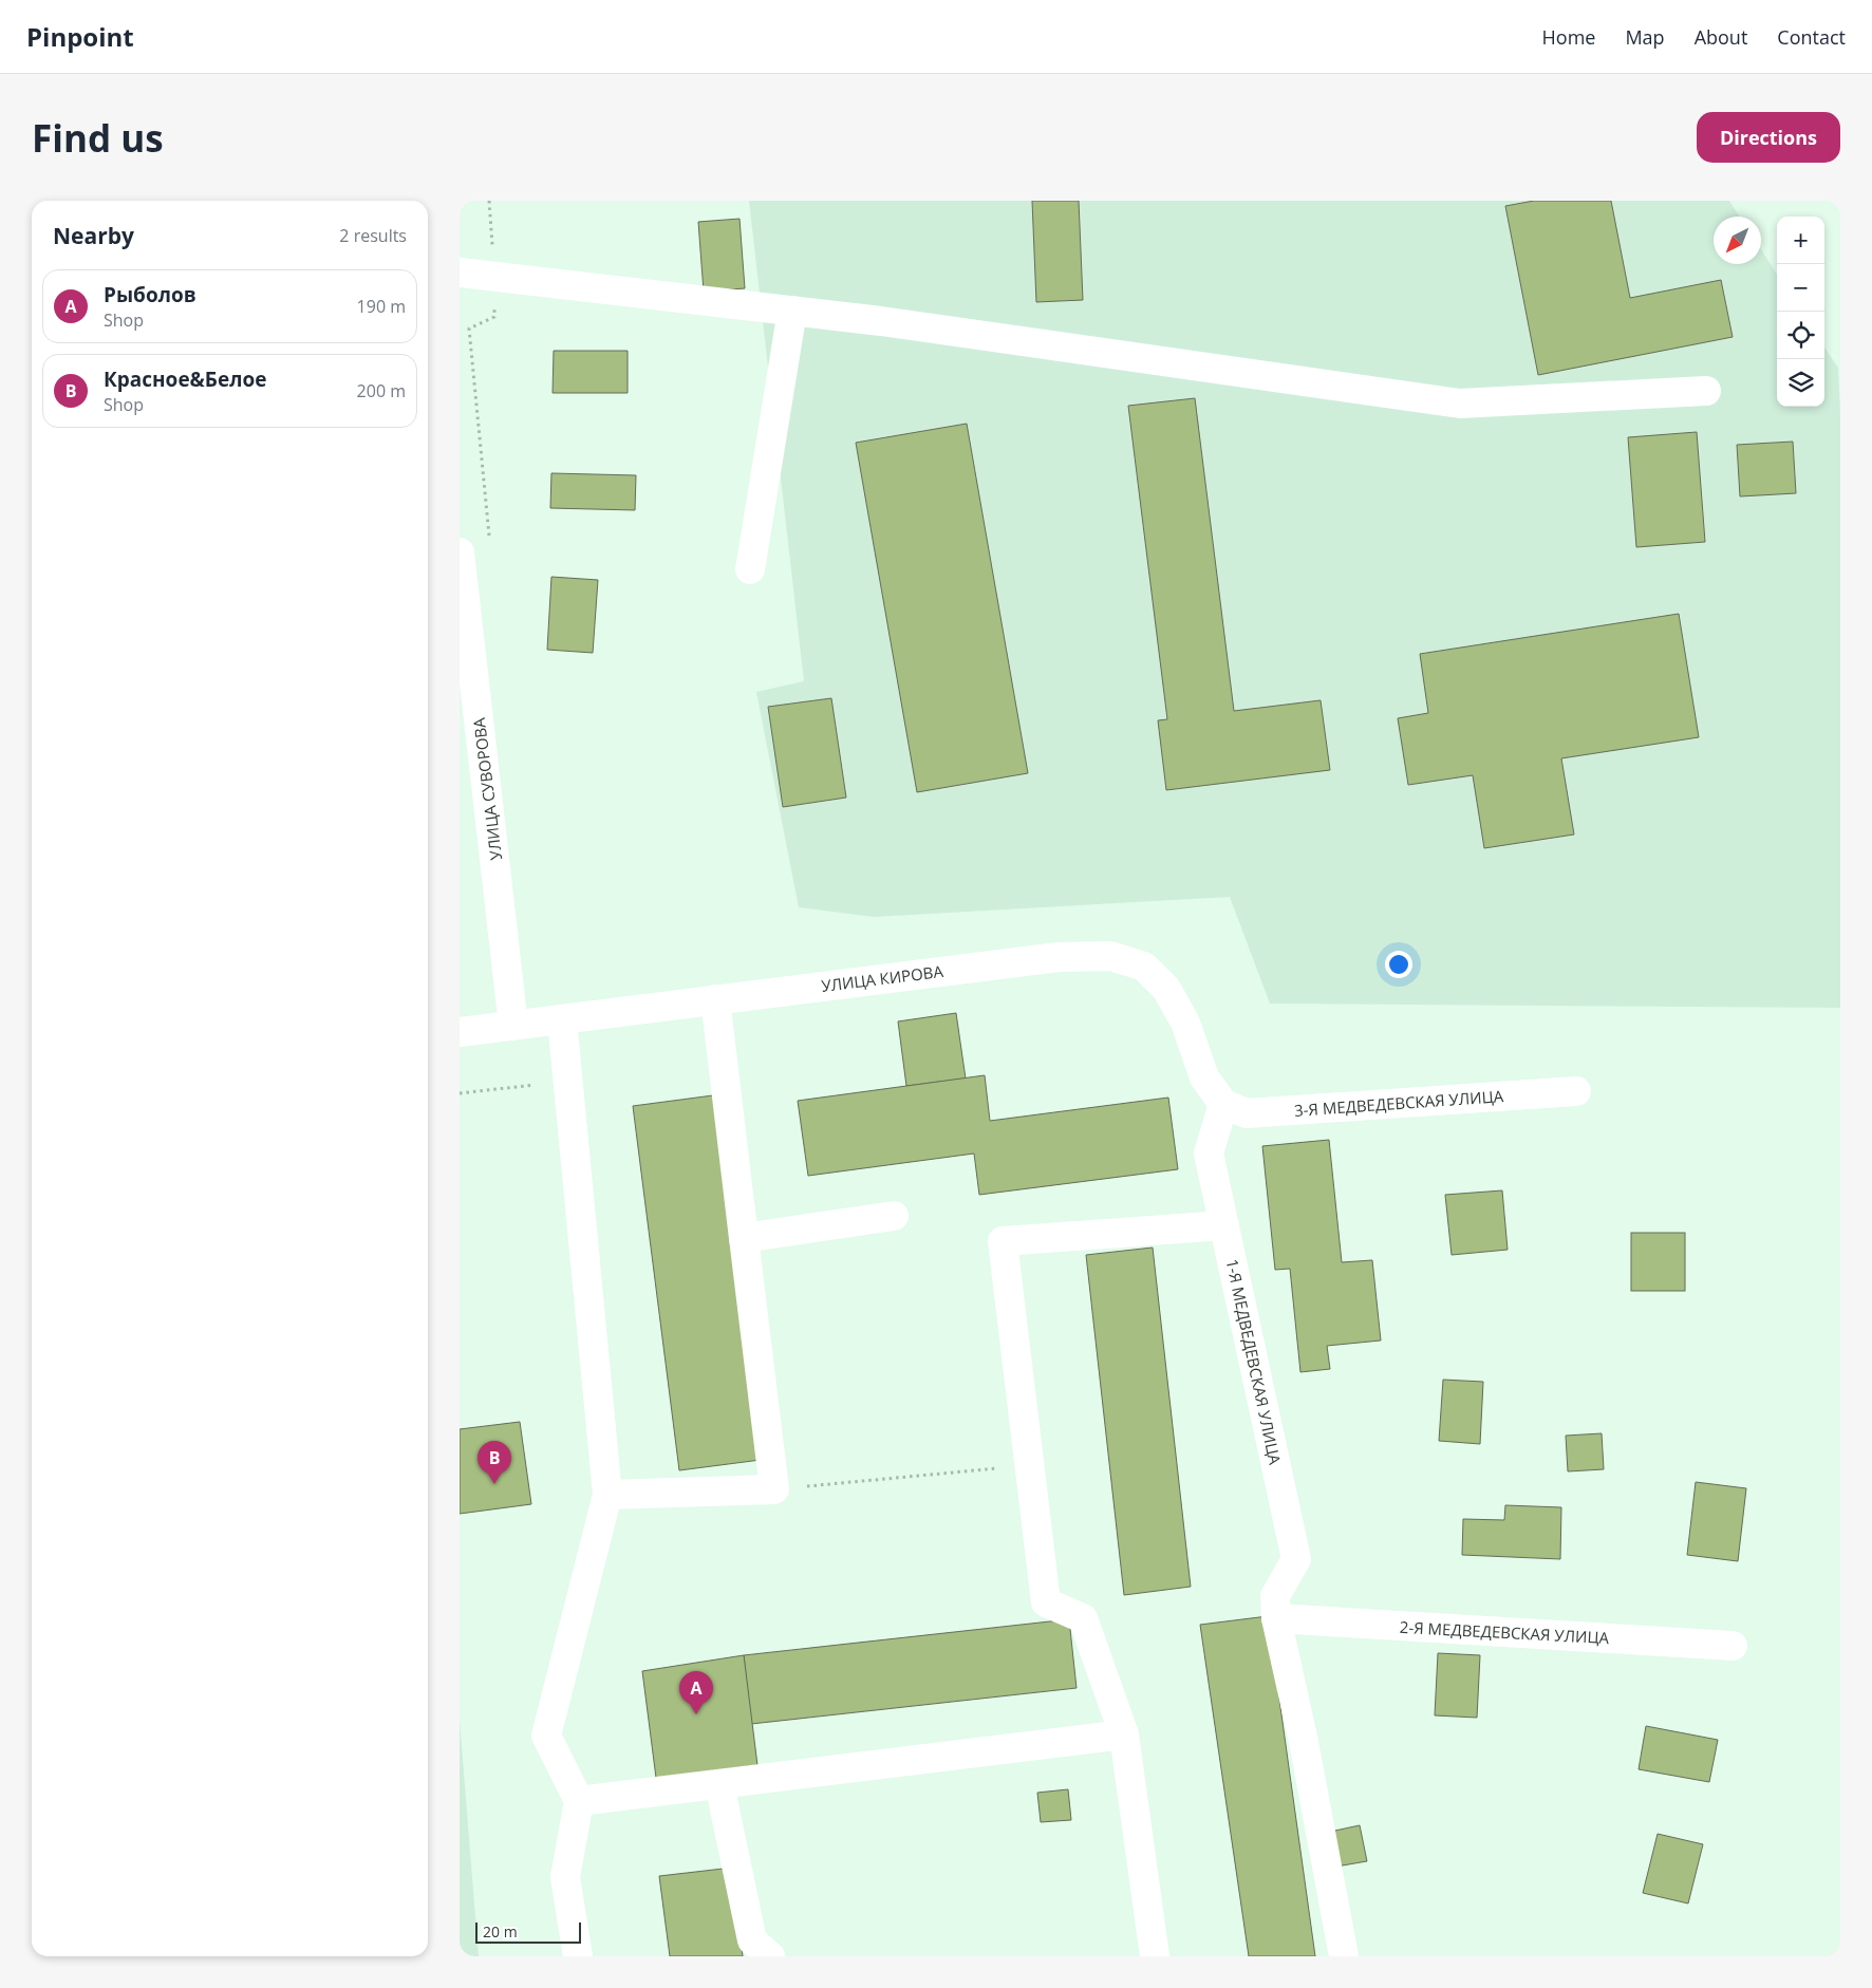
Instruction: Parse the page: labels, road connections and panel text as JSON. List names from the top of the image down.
{
  "streets": {
    "street": [
      "УЛИЦА СУВОРОВА",
      "УЛИЦА КИРОВА",
      "3-Я МЕДВЕДЕВСКАЯ УЛИЦА",
      "1-Я МЕДВЕДЕВСКАЯ УЛИЦА",
      "2-Я МЕДВЕДЕВСКАЯ УЛИЦА"
    ]
  },
  "crossings": [
    ["УЛИЦА СУВОРОВА", "УЛИЦА КИРОВА"],
    ["УЛИЦА КИРОВА", "3-Я МЕДВЕДЕВСКАЯ УЛИЦА"],
    ["УЛИЦА КИРОВА", "1-Я МЕДВЕДЕВСКАЯ УЛИЦА"],
    ["3-Я МЕДВЕДЕВСКАЯ УЛИЦА", "1-Я МЕДВЕДЕВСКАЯ УЛИЦА"],
    ["1-Я МЕДВЕДЕВСКАЯ УЛИЦА", "2-Я МЕДВЕДЕВСКАЯ УЛИЦА"]
  ],
  "scale_bar": "20 m",
  "north": "bottom left",
  "page": {
    "header": "Pinpoint",
    "nav": [
      "Home",
      "Map",
      "About",
      "Contact"
    ],
    "buttons": "Directions",
    "title": "Find us",
    "heading": ["Nearby", "2 results"],
    "map_buttons": ["+", "−"],
    "list": [
      {
        "mark": "A",
        "name": "Рыболов",
        "note": "Shop",
        "value": "190 m"
      },
      {
        "mark": "B",
        "name": "Красное&Белое",
        "note": "Shop",
        "value": "200 m"
      }
    ],
    "pins": ["B", "A"],
    "scale": "20 m"
  }
}
